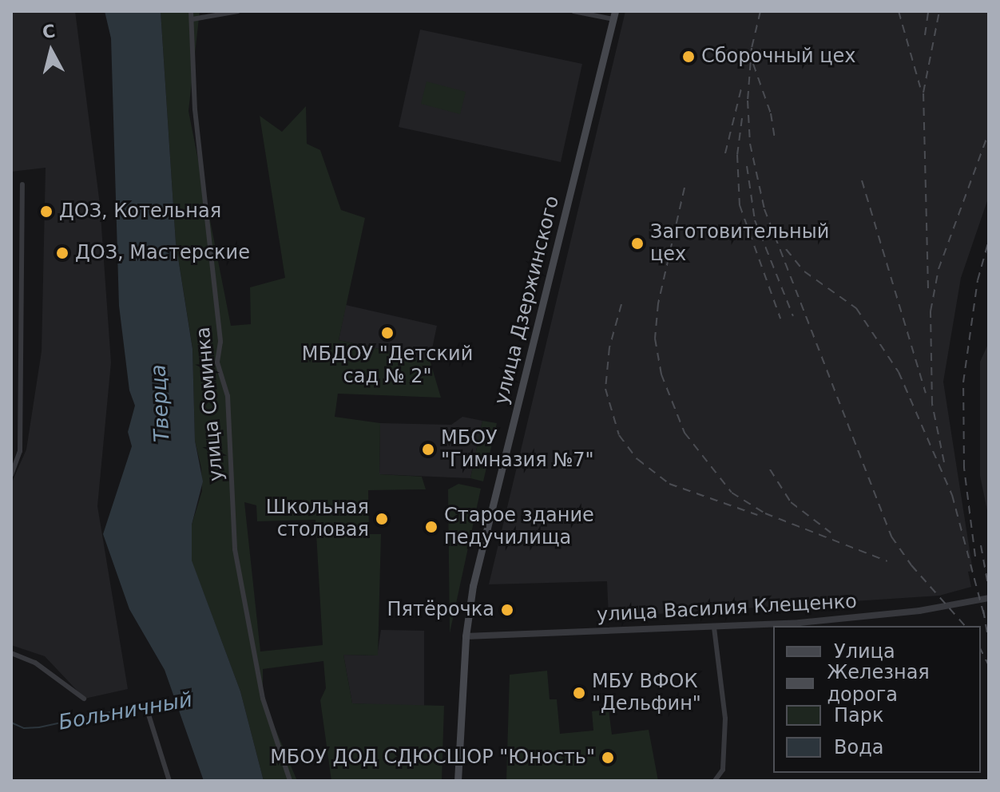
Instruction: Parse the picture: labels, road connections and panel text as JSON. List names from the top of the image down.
{
  "streets": {
    "main road": ["улица Дзержинского"],
    "street": ["улица Соминка", "улица Василия Клещенко"]
  },
  "crossings": [
    ["улица Дзержинского", "улица Василия Клещенко"]
  ],
  "water": ["Тверца", "Больничный"],
  "places": [
    "Сборочный цех",
    "ДОЗ, Котельная",
    "Заготовительный цех",
    "ДОЗ, Мастерские",
    "МБДОУ \"Детский сад № 2\"",
    "МБОУ \"Гимназия №7\"",
    "Школьная столовая",
    "Старое здание педучилища",
    "Пятёрочка",
    "МБУ ВФОК \"Дельфин\"",
    "МБОУ ДОД СДЮСШОР \"Юность\""
  ],
  "legend": [
    "Улица",
    "Железная дорога",
    "Парк",
    "Вода"
  ],
  "north": "top"
}
